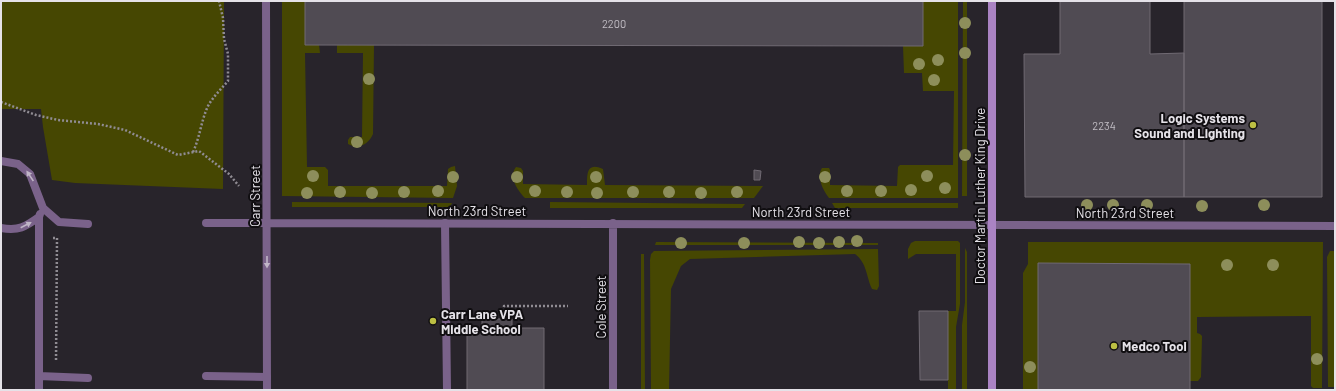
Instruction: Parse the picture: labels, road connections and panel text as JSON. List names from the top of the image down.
{
  "streets": {
    "main road": ["Doctor Martin Luther King Drive"],
    "street": ["Carr Street", "North 23rd Street", "Cole Street"]
  },
  "crossings": [
    ["Carr Street", "North 23rd Street"],
    ["Doctor Martin Luther King Drive", "North 23rd Street"],
    ["North 23rd Street", "Cole Street"]
  ],
  "one_way": ["Carr Street"],
  "places": ["Logic Systems Sound and Lighting", "Carr Lane VPA Middle School", "Medco Tool"],
  "house_numbers": ["2200", "2234"]
}
